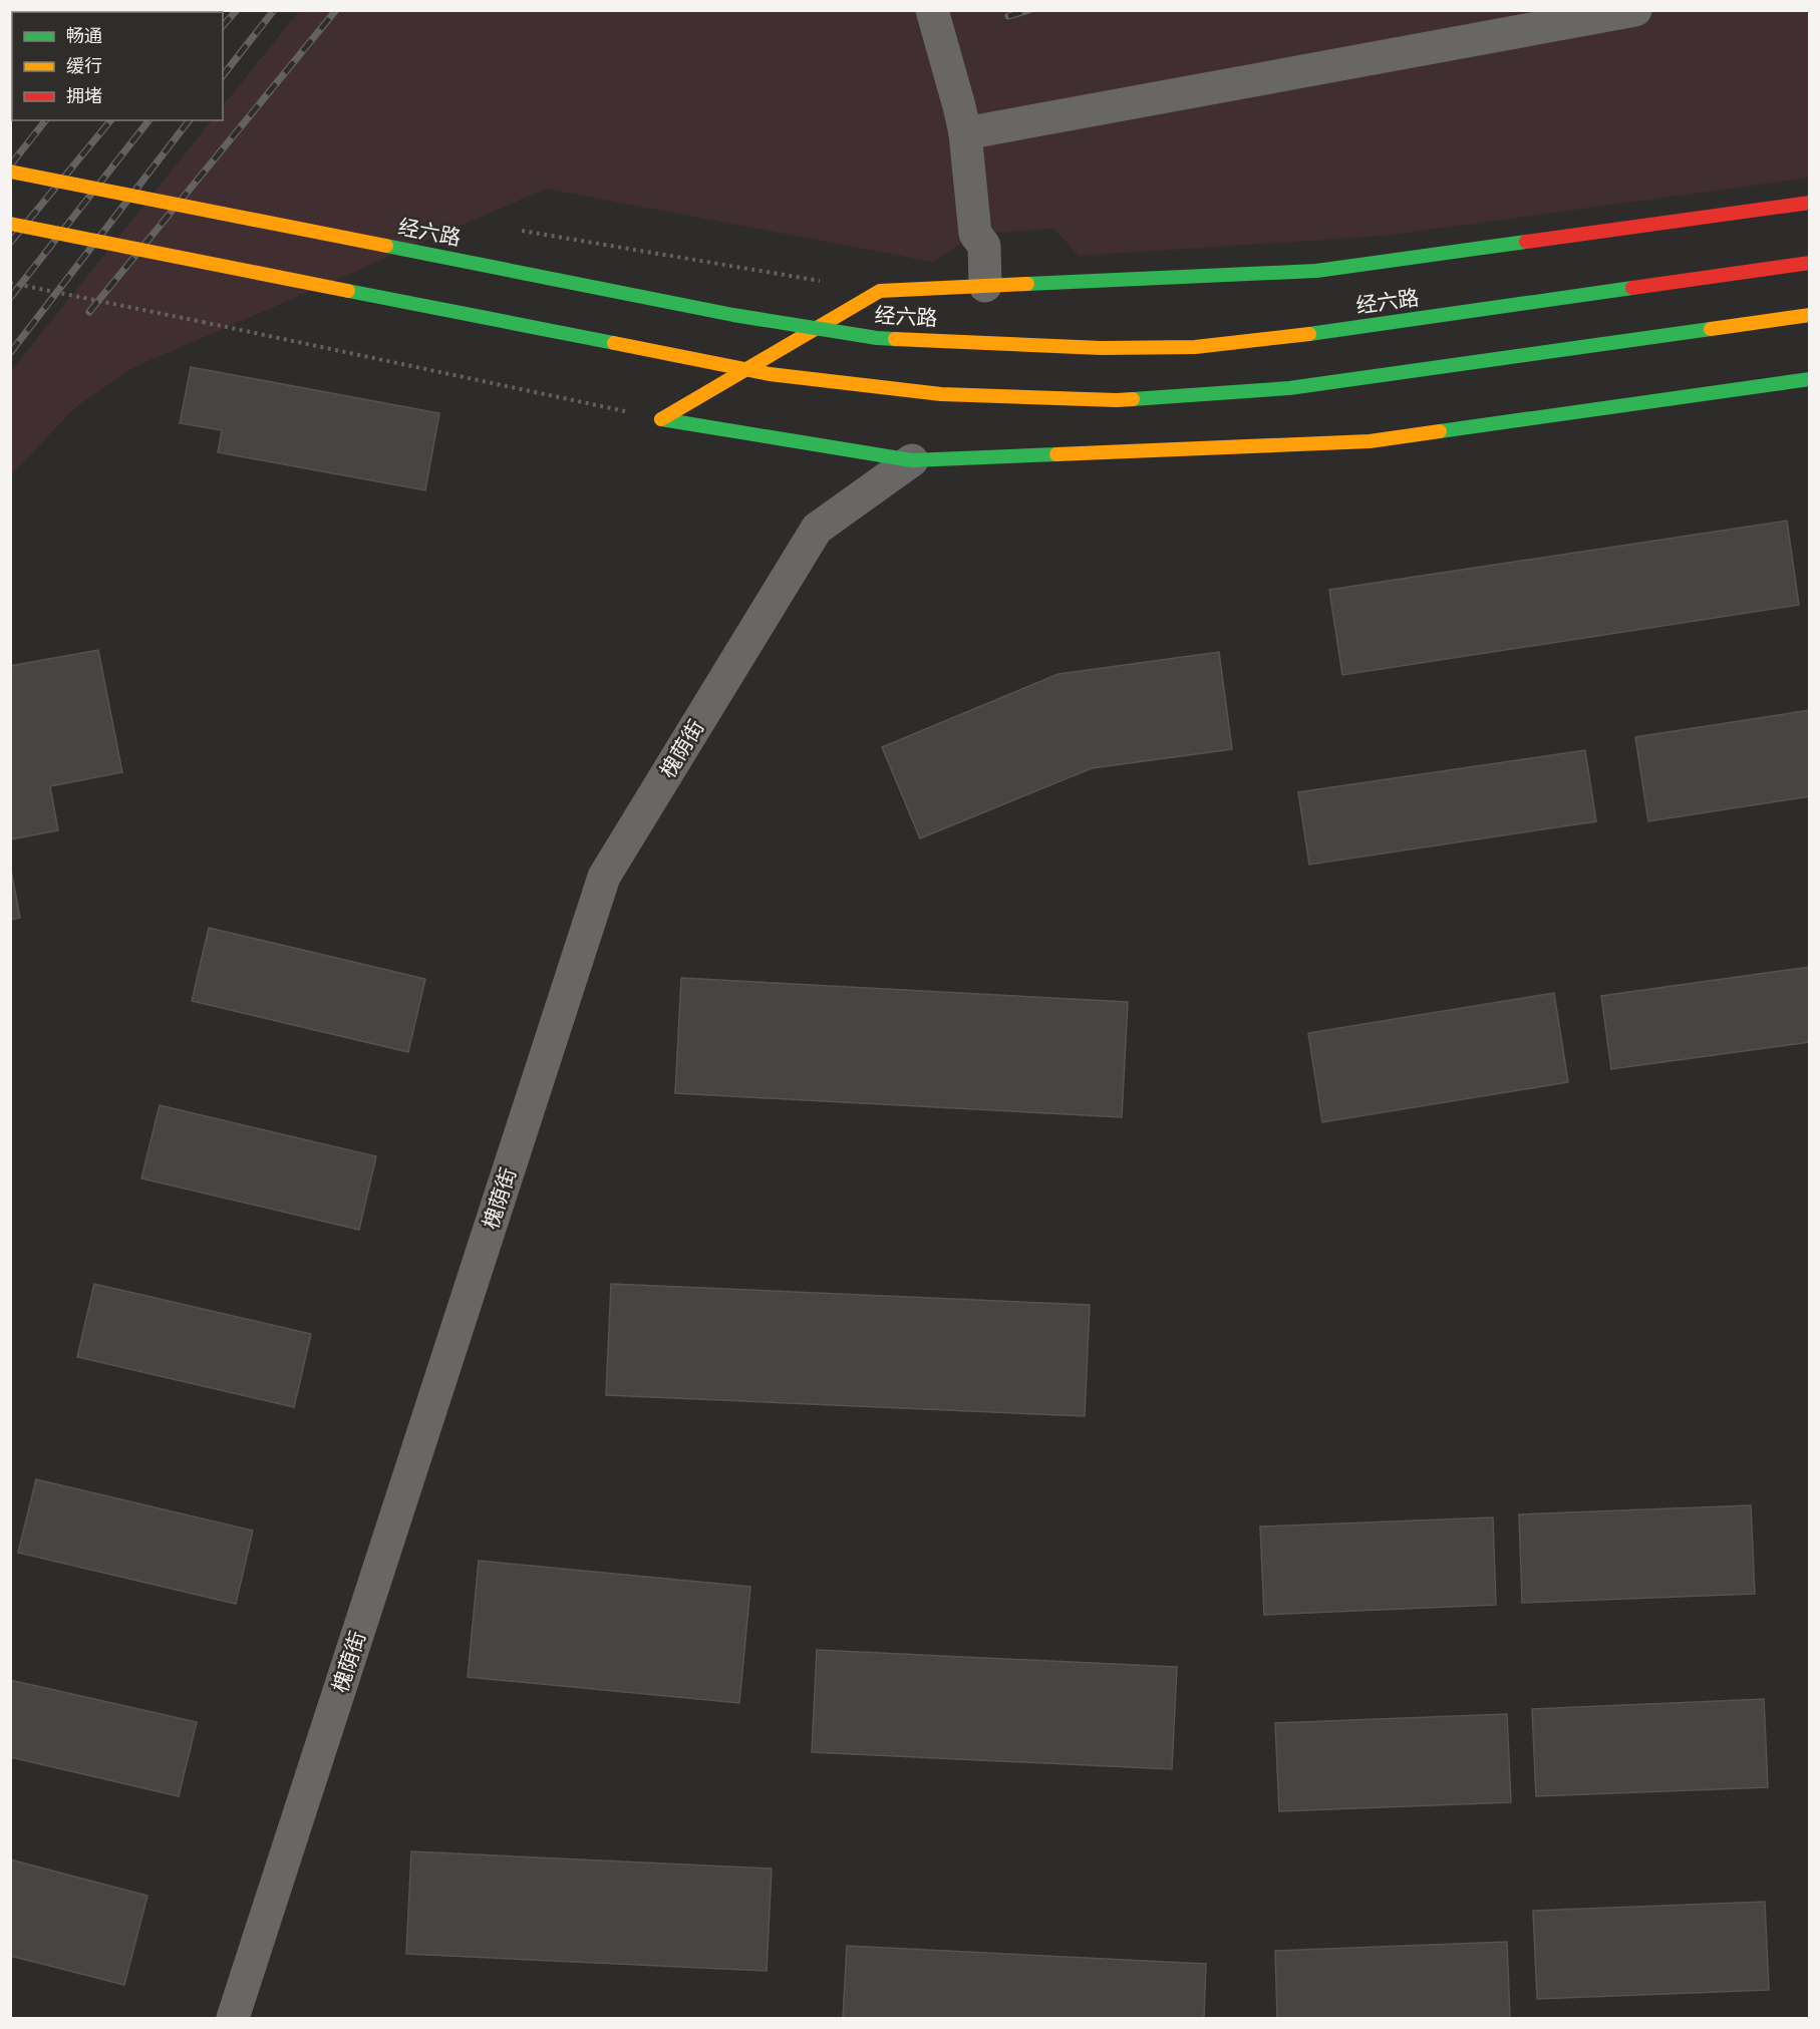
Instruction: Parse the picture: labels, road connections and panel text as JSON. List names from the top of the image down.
{
  "streets": {
    "main road": ["经六路"],
    "street": ["槐荫街"]
  },
  "legend": ["畅通", "缓行", "拥堵"]
}
